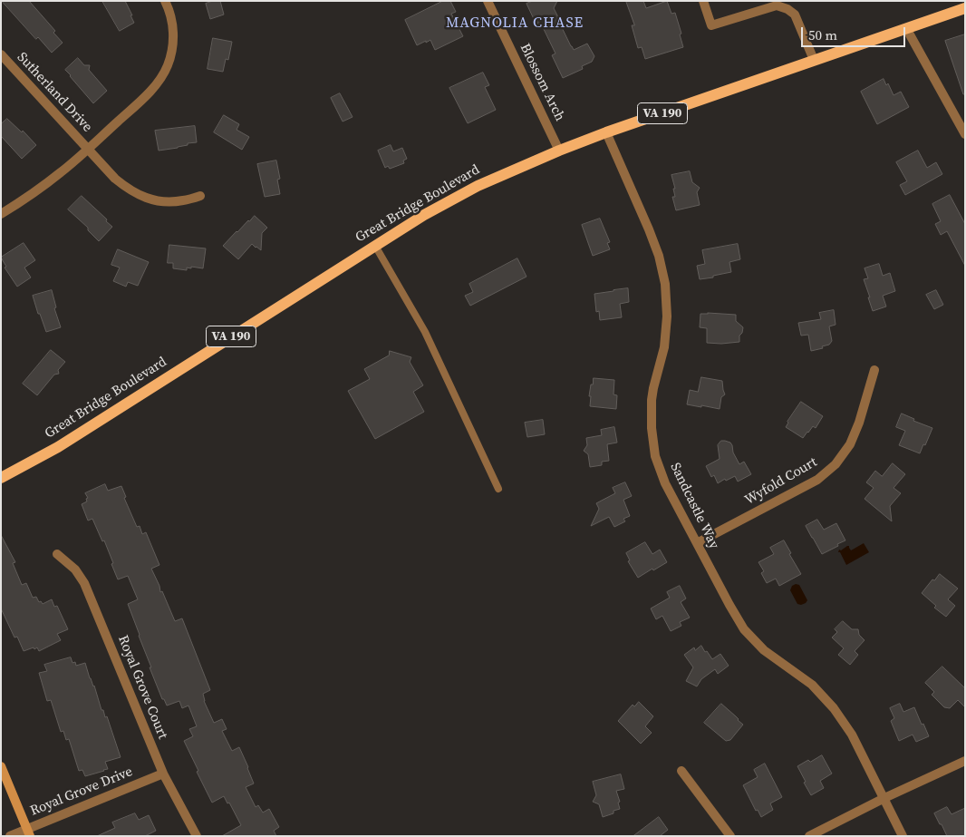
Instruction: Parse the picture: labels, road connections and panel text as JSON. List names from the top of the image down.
{
  "streets": {
    "main road": ["VA 190", "Great Bridge Boulevard"],
    "street": [
      "Blossom Arch",
      "Sutherland Drive",
      "Wyfold Court",
      "Sandcastle Way",
      "Royal Grove Court",
      "Royal Grove Drive"
    ]
  },
  "crossings": [
    ["Blossom Arch", "Great Bridge Boulevard"],
    ["Great Bridge Boulevard", "Sandcastle Way"],
    ["Wyfold Court", "Sandcastle Way"],
    ["Royal Grove Court", "Royal Grove Drive"]
  ],
  "districts": ["MAGNOLIA CHASE"],
  "scale_bar": "50 m"
}
